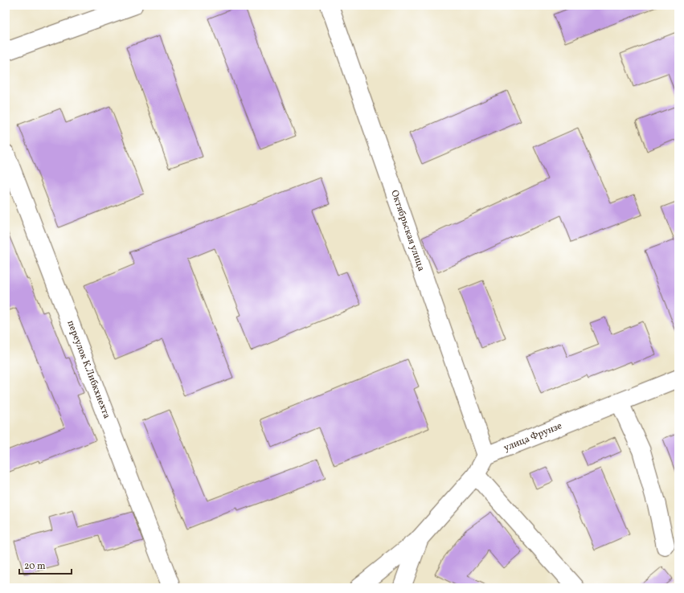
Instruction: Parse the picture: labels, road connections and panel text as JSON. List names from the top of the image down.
{
  "streets": {
    "street": ["Октябрьская улица", "переулок К.Либкхнехта", "улица Фрунзе"]
  },
  "crossings": [
    ["Октябрьская улица", "улица Фрунзе"]
  ],
  "scale_bar": "20 m"
}
